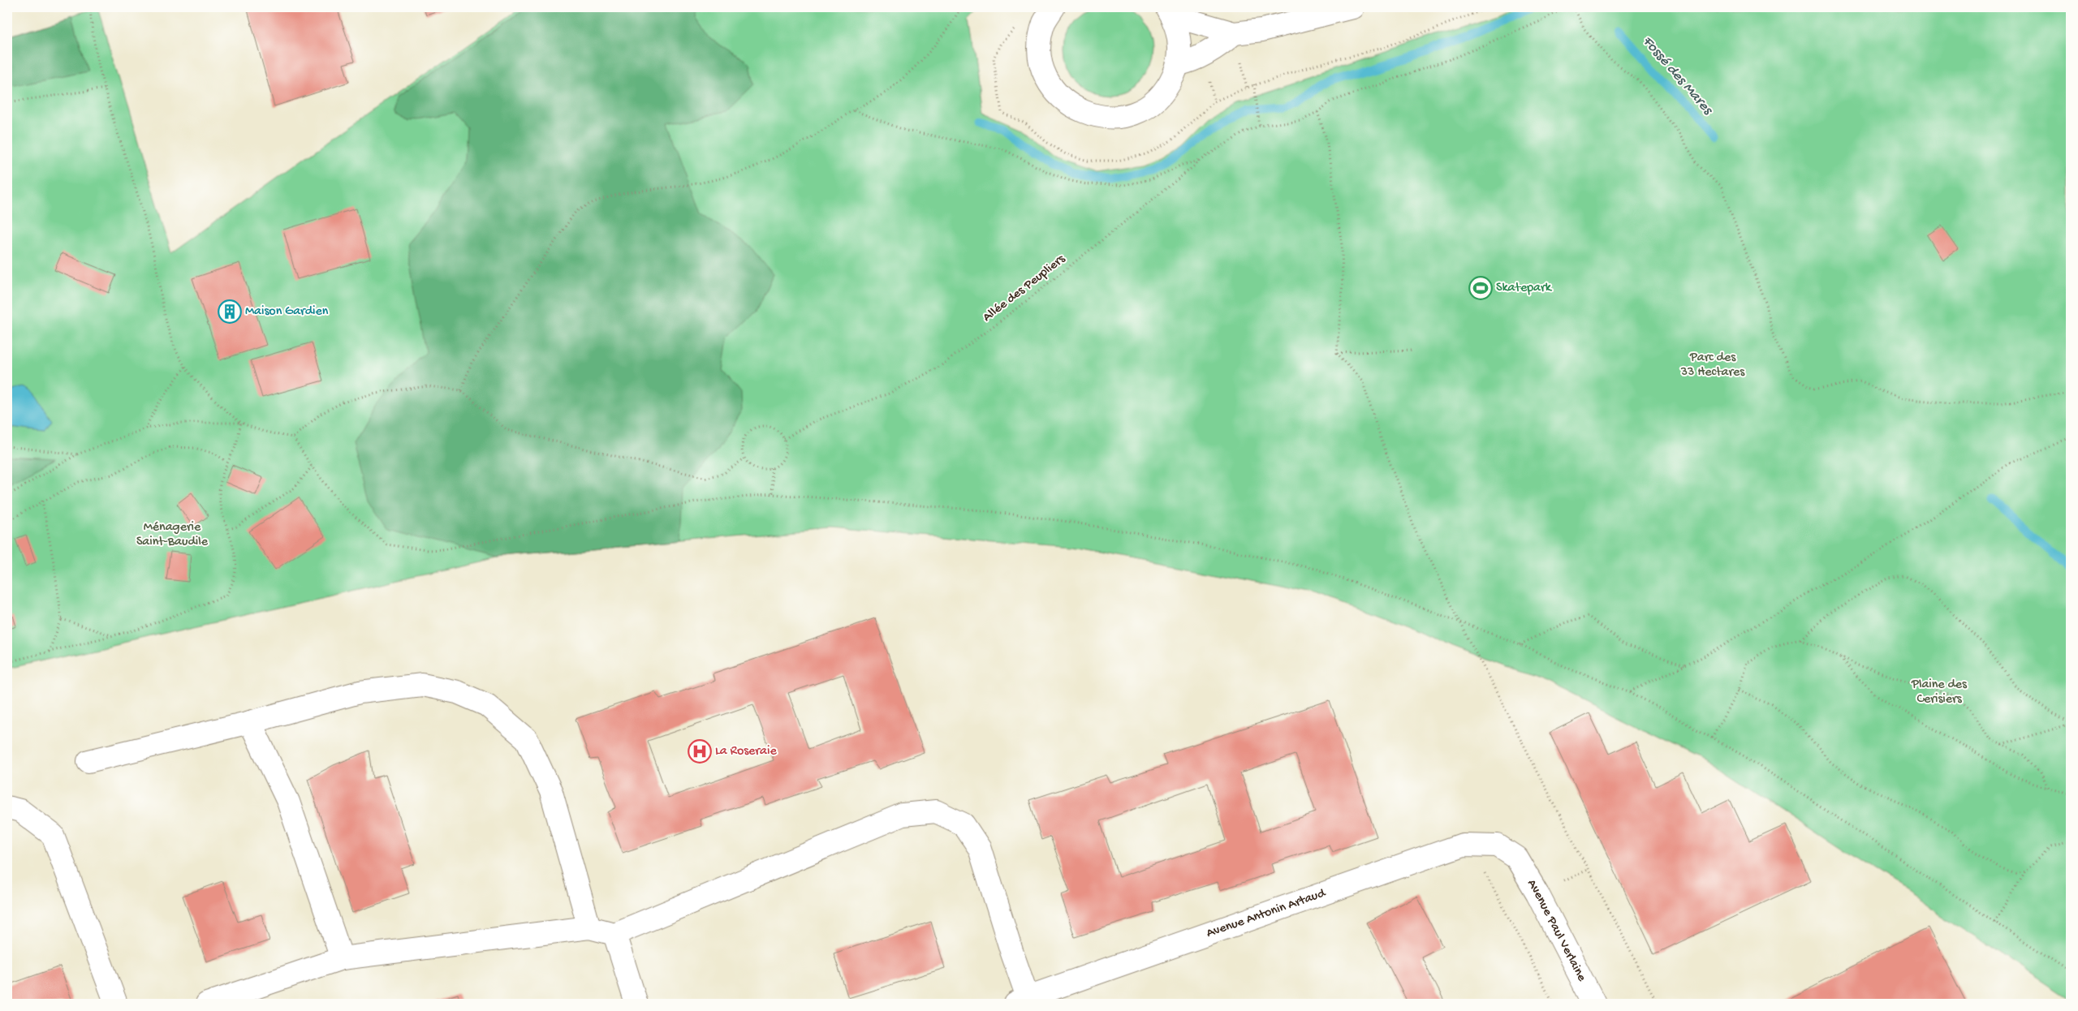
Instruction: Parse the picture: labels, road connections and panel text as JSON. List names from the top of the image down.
{
  "streets": {
    "street": ["Avenue Antonin Artaud", "Avenue Paul Verlaine"],
    "path": ["Allée des Peupliers"]
  },
  "crossings": [
    ["Avenue Antonin Artaud", "Avenue Paul Verlaine"]
  ],
  "water": ["Fossé des Mares"],
  "parks": ["Parc des 33 Hectares", "Ménagerie Saint-Baudile", "Plaine des Cerisiers"],
  "places": {
    "sports": ["Skatepark"],
    "building": ["Maison Gardien"],
    "hospital": ["La Roseraie"]
  }
}
